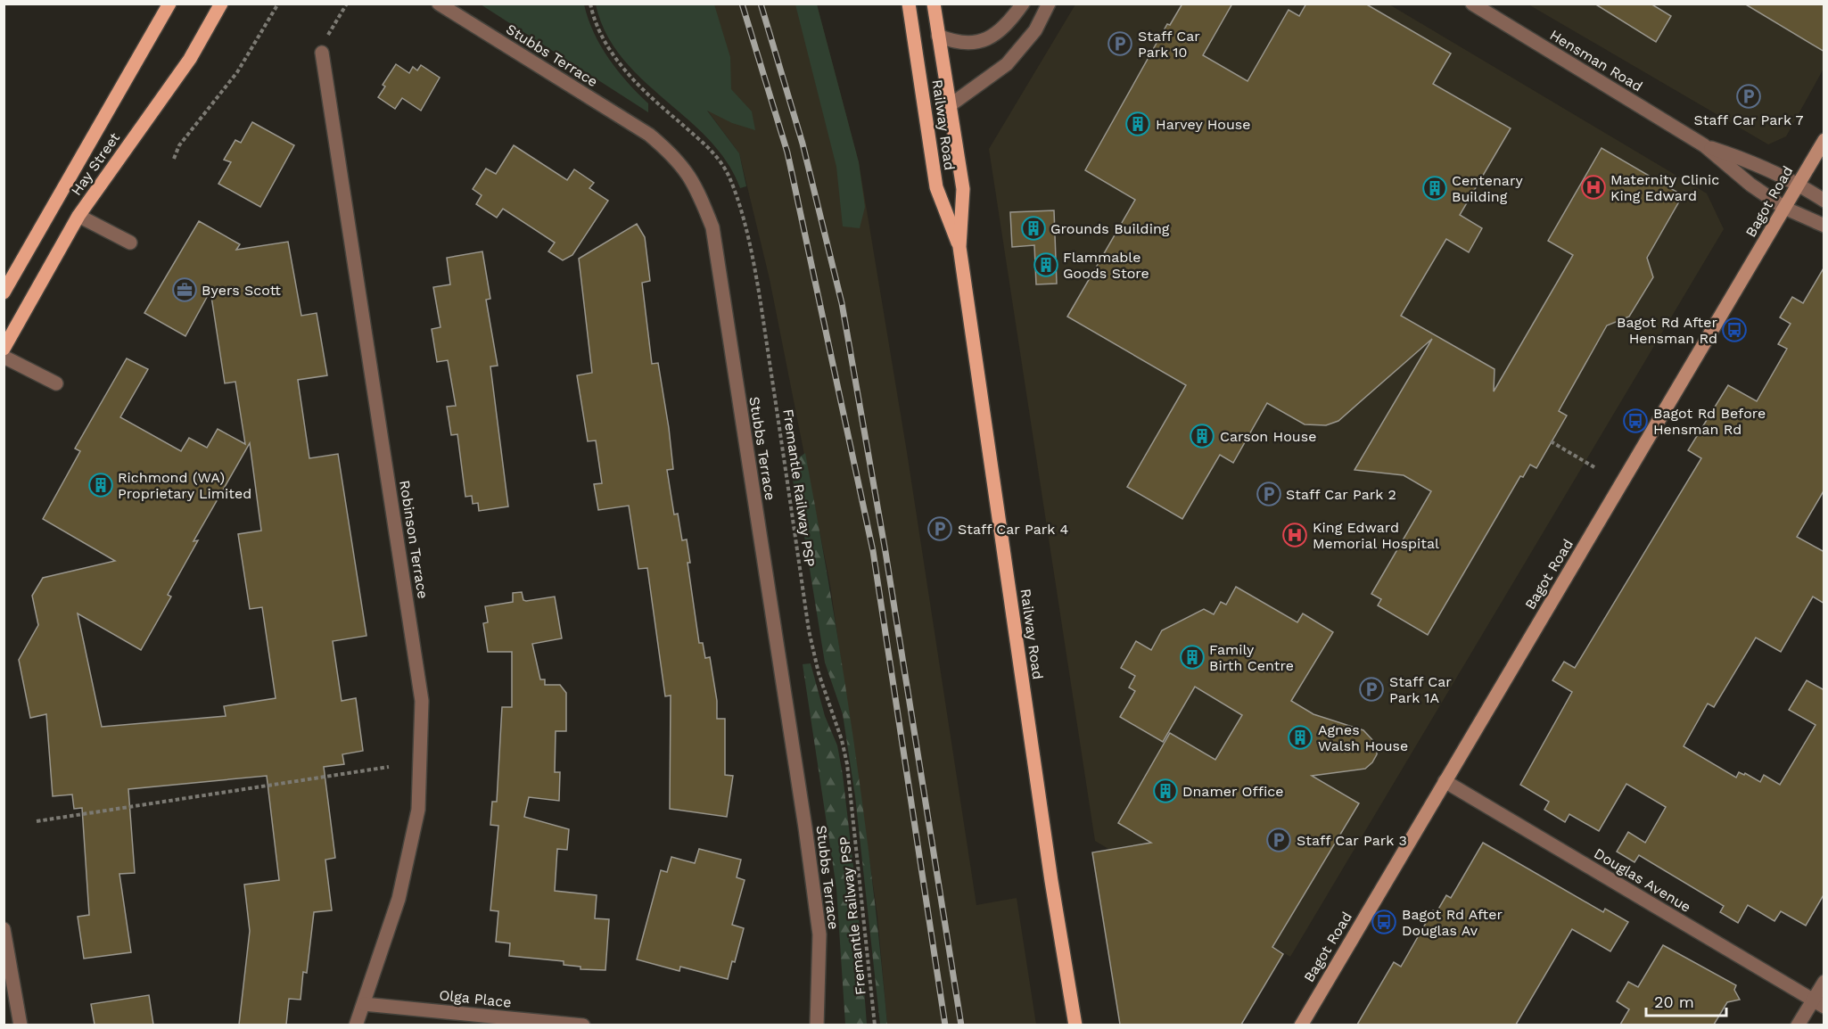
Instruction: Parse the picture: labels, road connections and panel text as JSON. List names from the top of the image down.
{
  "streets": {
    "main road": ["Railway Road", "Hay Street", "Bagot Road"],
    "street": [
      "Stubbs Terrace",
      "Hensman Road",
      "Robinson Terrace",
      "Douglas Avenue",
      "Olga Place"
    ],
    "path": ["Fremantle Railway PSP"]
  },
  "crossings": [
    ["Hensman Road", "Bagot Road"],
    ["Bagot Road", "Douglas Avenue"],
    ["Robinson Terrace", "Olga Place"]
  ],
  "places": {
    "parking": [
      "Staff Car Park 10",
      "Staff Car Park 7",
      "Staff Car Park 2",
      "Staff Car Park 4",
      "Staff Car Park 1A",
      "Staff Car Park 3"
    ],
    "building": [
      "Harvey House",
      "Centenary Building",
      "Grounds Building",
      "Flammable Goods Store",
      "Carson House",
      "Richmond (WA) Proprietary Limited",
      "Family Birth Centre",
      "Agnes Walsh House",
      "Dnamer Office"
    ],
    "hospital": ["Maternity Clinic King Edward", "King Edward Memorial Hospital"],
    "office": ["Byers Scott"],
    "bus stop": ["Bagot Rd After Hensman Rd", "Bagot Rd Before Hensman Rd", "Bagot Rd After Douglas Av"]
  },
  "scale_bar": "20 m"
}
